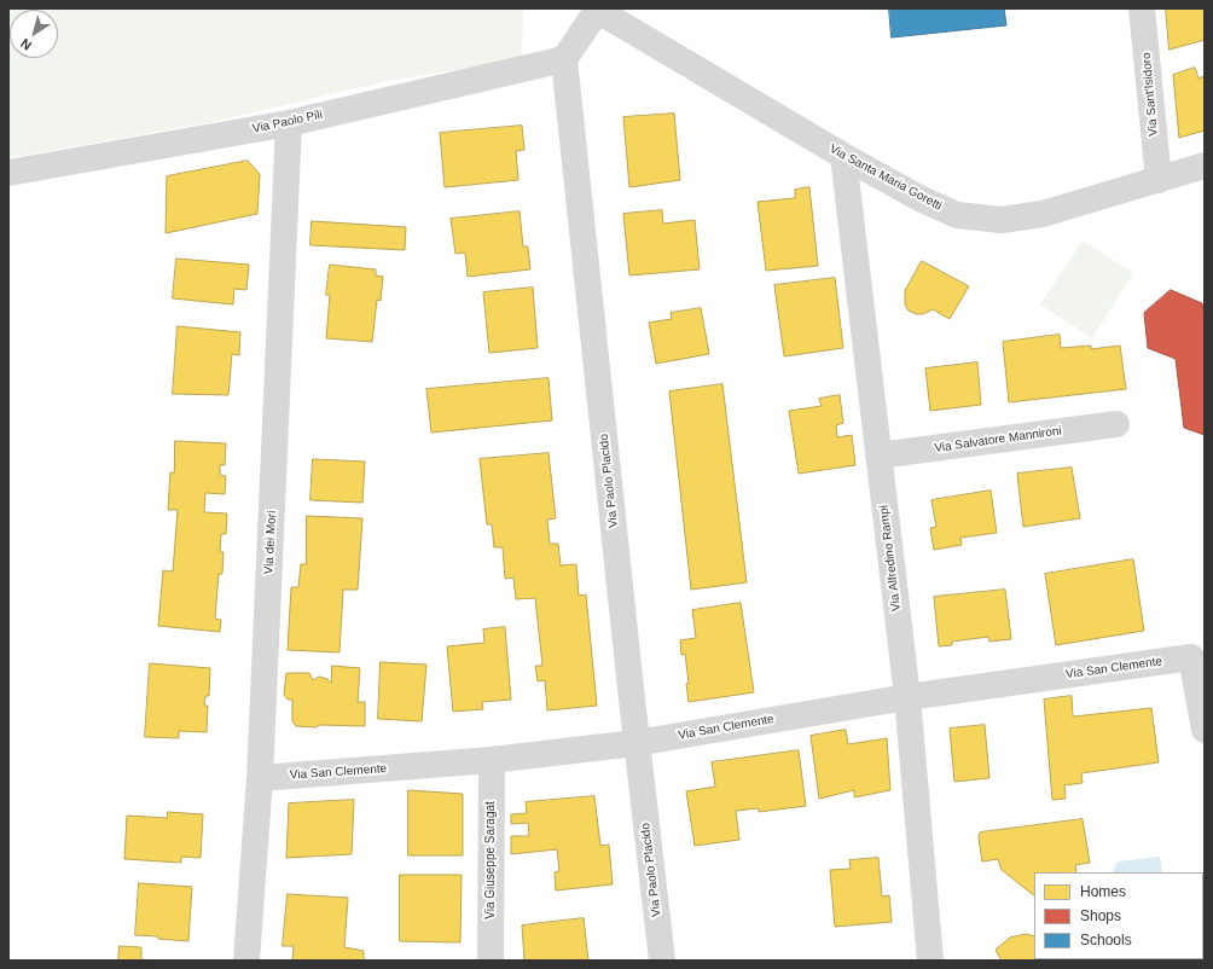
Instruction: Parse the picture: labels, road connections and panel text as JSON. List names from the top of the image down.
{
  "streets": {
    "street": [
      "Via Sant'Isidoro",
      "Via Paolo Pili",
      "Via Santa Maria Goretti",
      "Via Salvatore Mannironi",
      "Via Paolo Placido",
      "Via dei Mori",
      "Via Alfredino Rampi",
      "Via San Clemente",
      "Via Giuseppe Saragat"
    ]
  },
  "crossings": [
    ["Via Sant'Isidoro", "Via Santa Maria Goretti"],
    ["Via Paolo Pili", "Via Paolo Placido"],
    ["Via Paolo Pili", "Via dei Mori"],
    ["Via Santa Maria Goretti", "Via Alfredino Rampi"],
    ["Via Salvatore Mannironi", "Via Alfredino Rampi"],
    ["Via Paolo Placido", "Via San Clemente"],
    ["Via dei Mori", "Via San Clemente"],
    ["Via Alfredino Rampi", "Via San Clemente"],
    ["Via San Clemente", "Via Giuseppe Saragat"]
  ],
  "legend": ["Homes", "Shops", "Schools"],
  "north": "bottom left"
}
